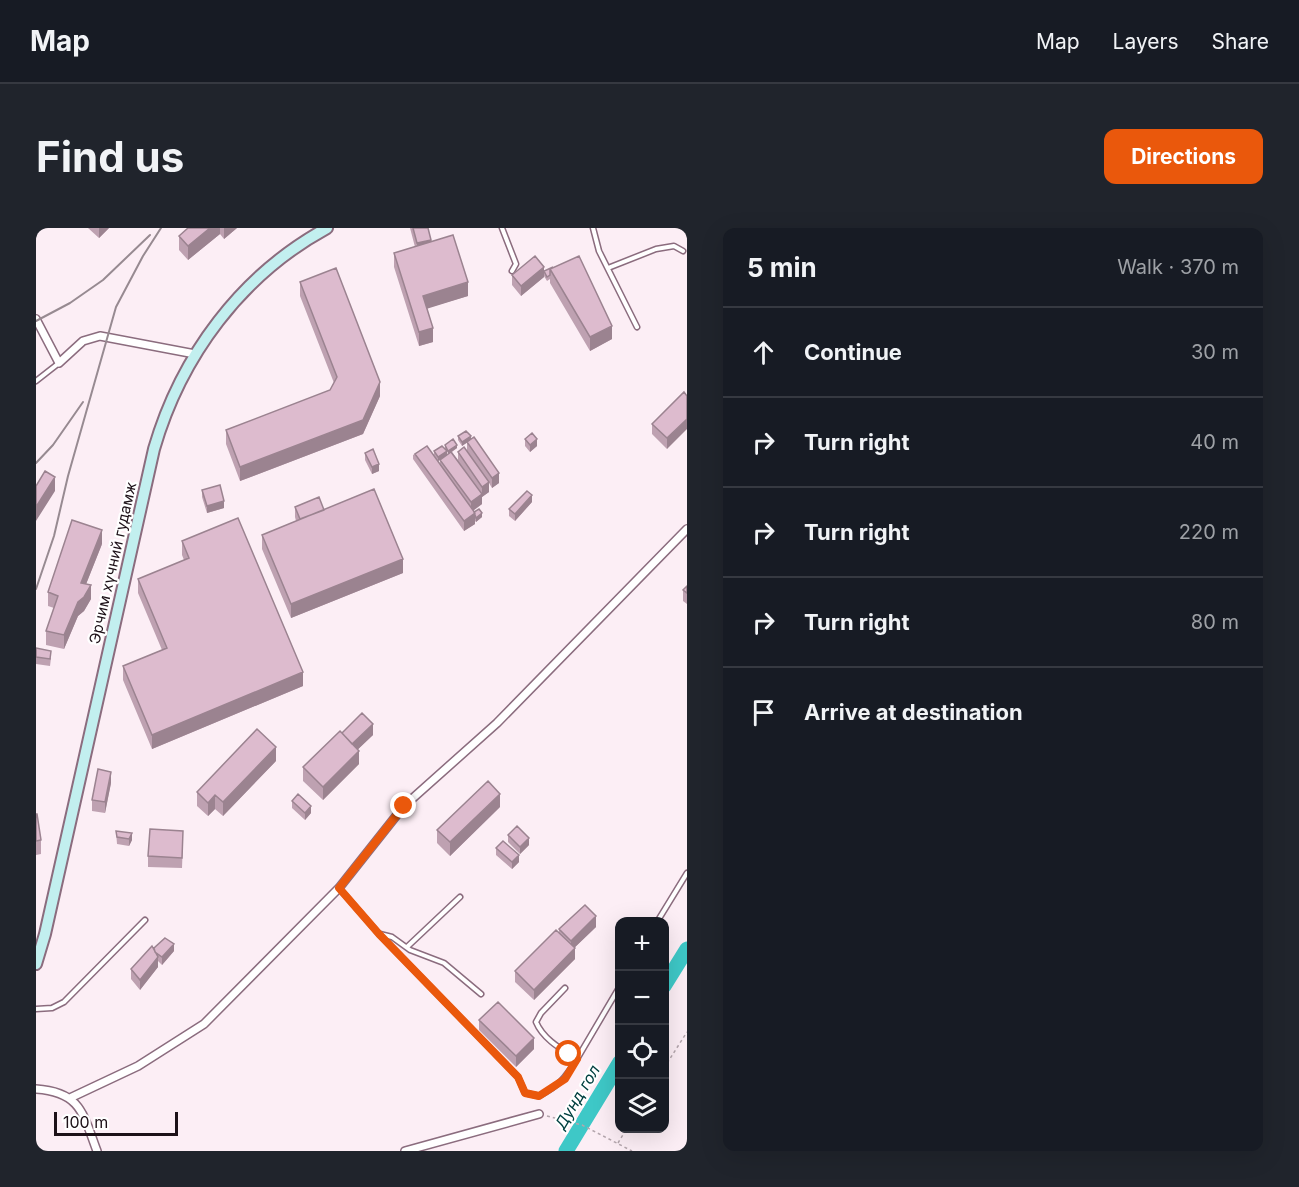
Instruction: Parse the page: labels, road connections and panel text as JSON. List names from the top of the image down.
{
  "streets": {
    "main road": ["Эрчим хүчний гудамж"]
  },
  "water": ["Дунд гол"],
  "scale_bar": "100 m",
  "page": {
    "header": "Map",
    "nav": ["Map", "Layers", "Share"],
    "buttons": "Directions",
    "title": "Find us",
    "heading": ["5 min", "Walk · 370 m"],
    "list": [
      ["Continue", "30 m"],
      ["Turn right", "40 m"],
      ["Turn right", "220 m"],
      ["Turn right", "80 m"],
      "Arrive at destination"
    ],
    "map_buttons": ["+", "−"],
    "scale": "100 m"
  }
}
